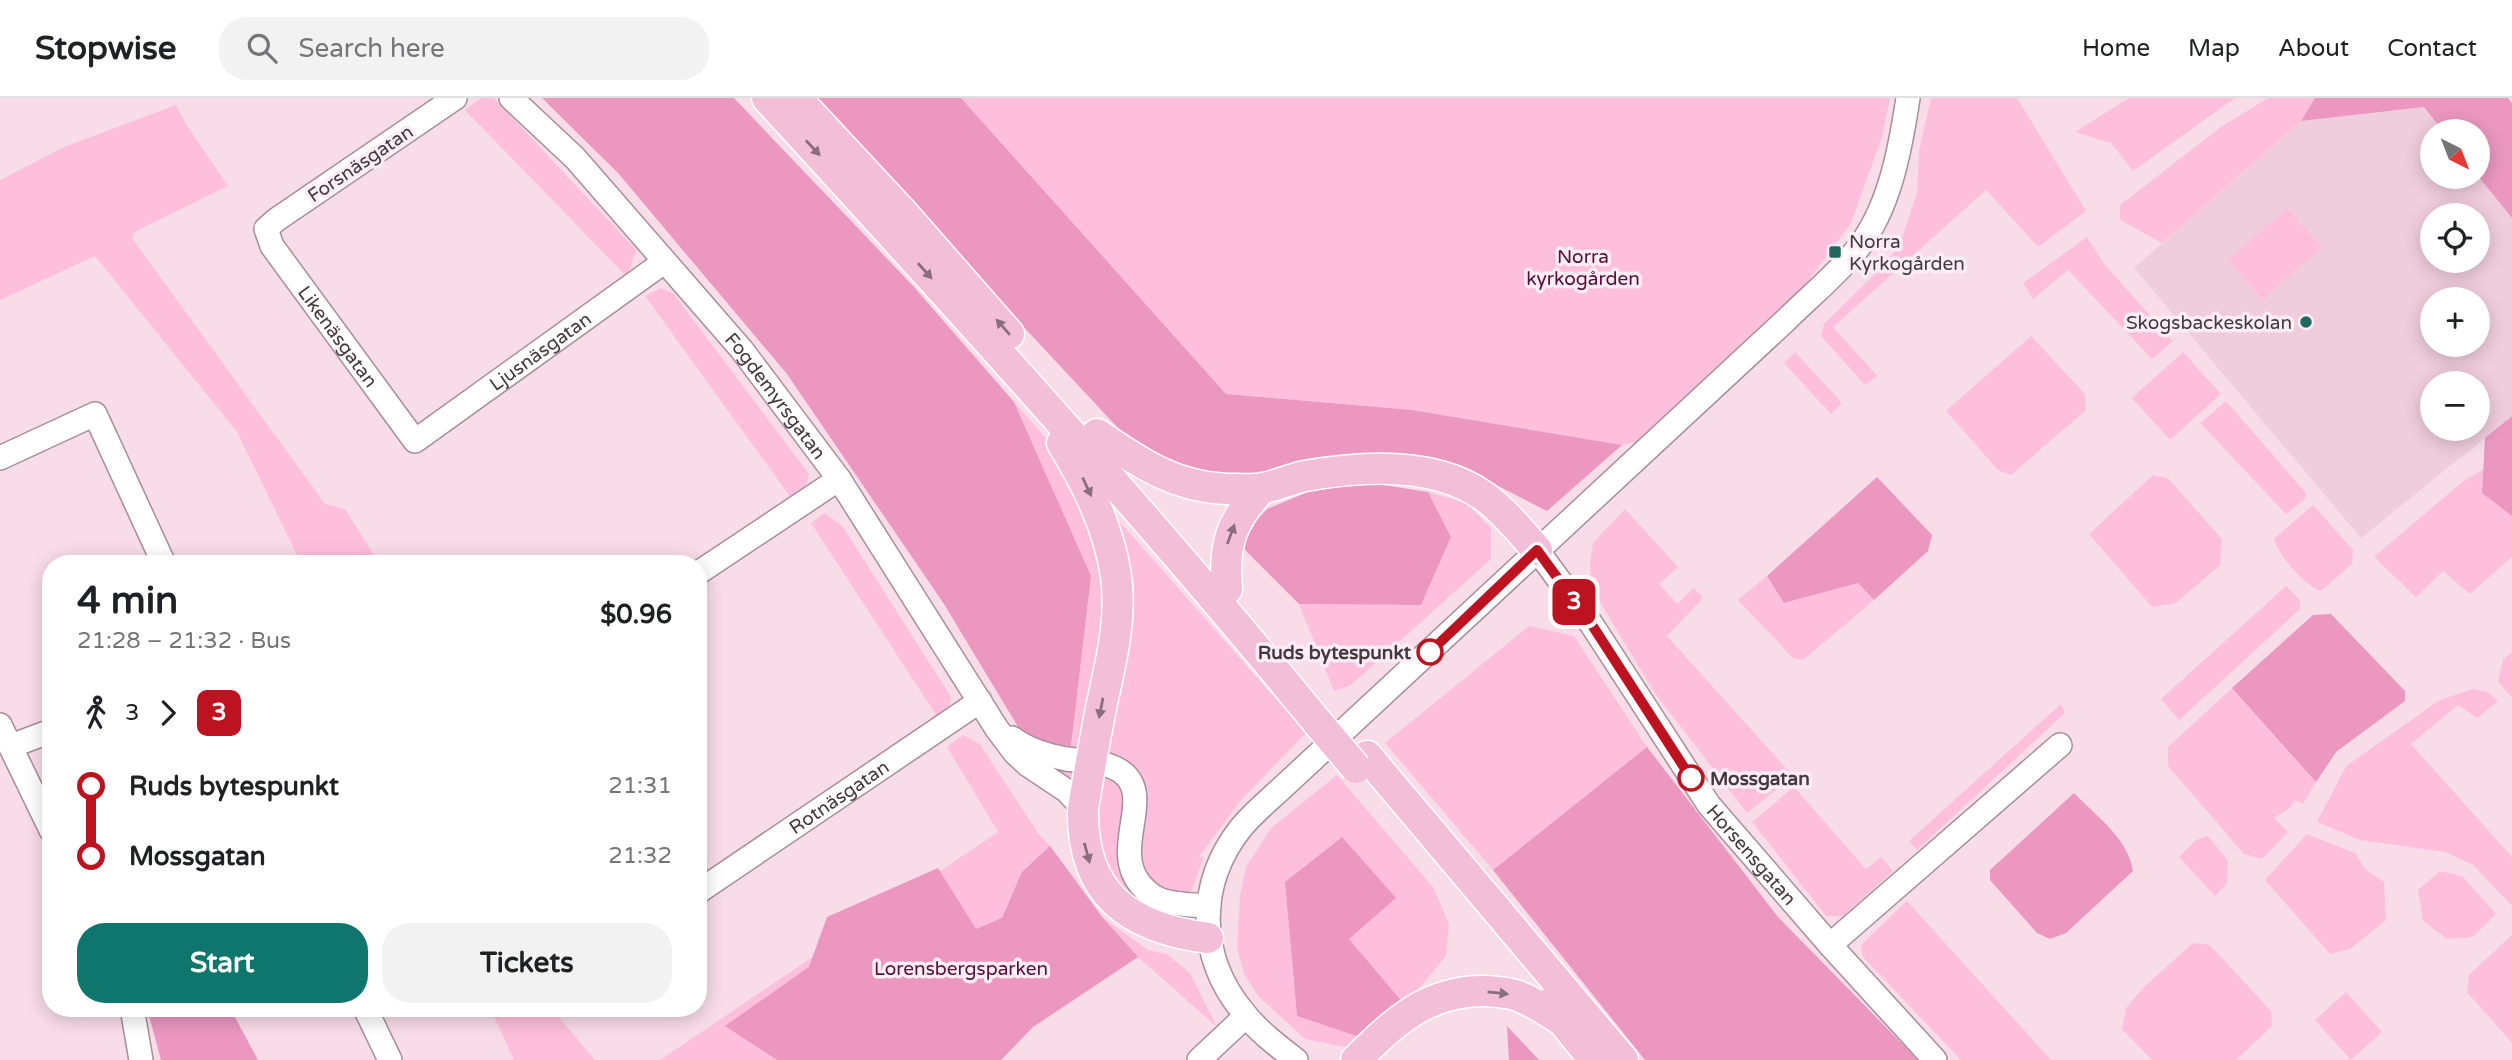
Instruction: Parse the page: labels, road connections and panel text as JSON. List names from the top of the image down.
{
  "streets": {
    "street": [
      "Forsnäsgatan",
      "Likenäsgatan",
      "Ljusnäsgatan",
      "Fogdemyrsgatan",
      "Rotnäsgatan",
      "Horsensgatan"
    ]
  },
  "crossings": [
    ["Forsnäsgatan", "Likenäsgatan"],
    ["Likenäsgatan", "Ljusnäsgatan"],
    ["Ljusnäsgatan", "Fogdemyrsgatan"],
    ["Fogdemyrsgatan", "Rotnäsgatan"]
  ],
  "parks": ["Norra kyrkogården", "Lorensbergsparken"],
  "places": {
    "transit": ["Norra Kyrkogården"],
    "other": ["Skogsbackeskolan", "Ruds bytespunkt", "Mossgatan"]
  },
  "lines": ["bus line 3"],
  "north": "bottom right",
  "page": {
    "header": "Stopwise",
    "search": "Search here",
    "nav": [
      "Home",
      "Map",
      "About",
      "Contact"
    ],
    "on_map": "3",
    "map_buttons": ["+", "−"],
    "heading": ["4 min", "21:28 – 21:32 · Bus", "$0.96"],
    "legs": ["3", "3"],
    "list": [
      {
        "name": "Ruds bytespunkt",
        "value": "21:31"
      },
      {
        "name": "Mossgatan",
        "value": "21:32"
      }
    ],
    "buttons": ["Start", "Tickets"]
  }
}
